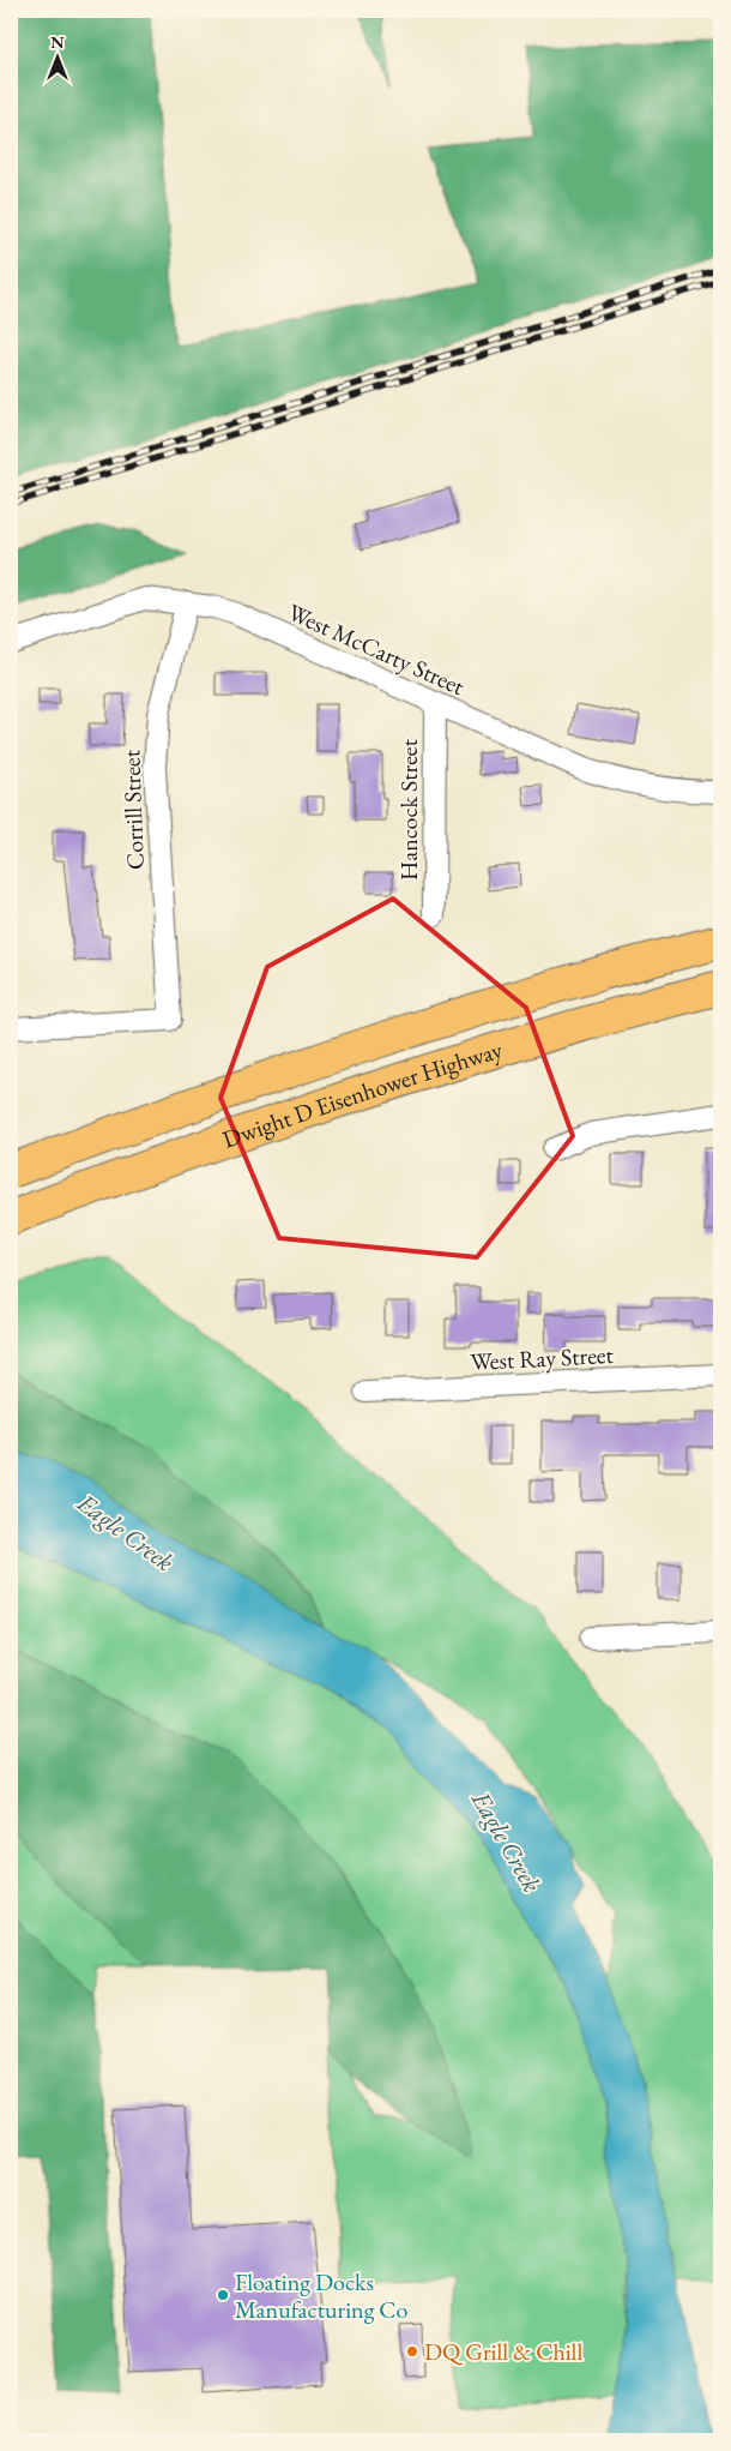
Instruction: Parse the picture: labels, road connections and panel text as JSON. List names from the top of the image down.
{
  "streets": {
    "highway": ["Dwight D Eisenhower Highway"],
    "street": [
      "West McCarty Street",
      "Corrill Street",
      "Hancock Street",
      "West Ray Street"
    ]
  },
  "crossings": [
    ["West McCarty Street", "Corrill Street"],
    ["West McCarty Street", "Hancock Street"]
  ],
  "water": ["Eagle Creek"],
  "places": ["Floating Docks Manufacturing Co", "DQ Grill & Chill"],
  "north": "top"
}
